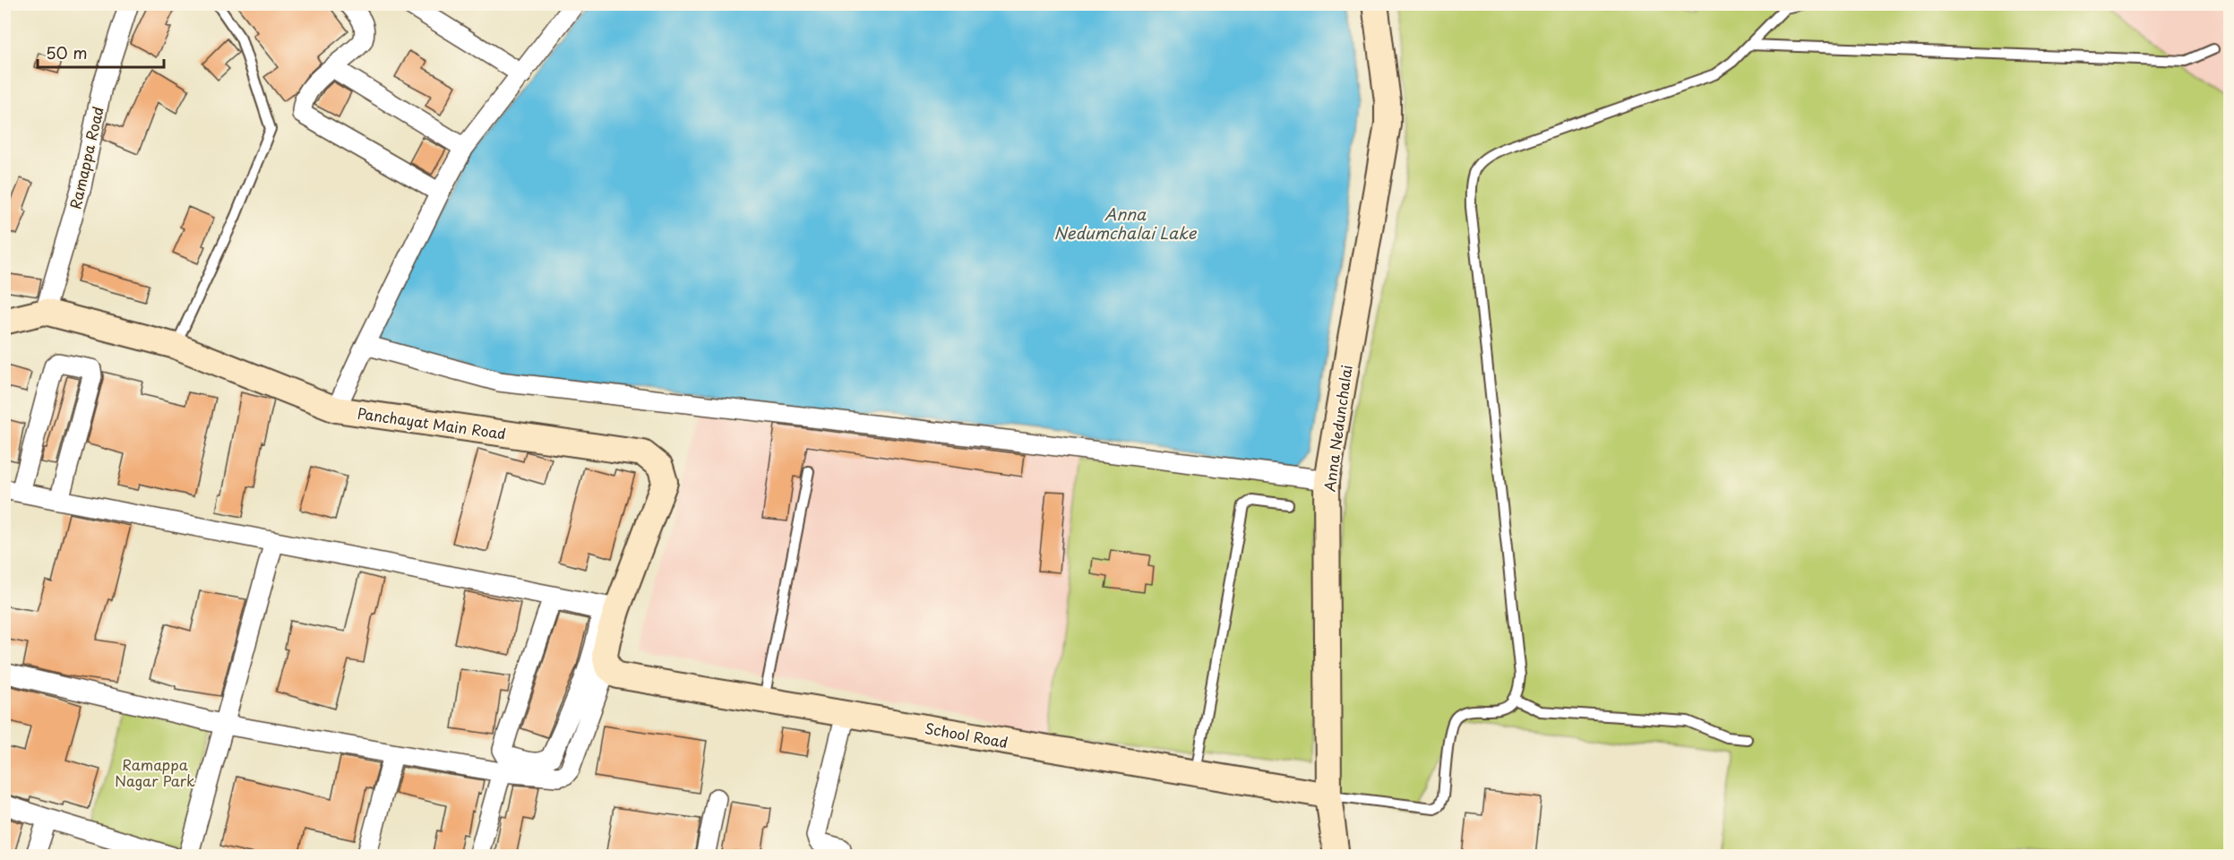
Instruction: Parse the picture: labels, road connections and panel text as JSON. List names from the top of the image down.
{
  "streets": {
    "street": [
      "Ramappa Road",
      "Panchayat Main Road",
      "Anna Nedunchalai",
      "School Road"
    ]
  },
  "crossings": [
    ["Ramappa Road", "Panchayat Main Road"],
    ["Panchayat Main Road", "School Road"],
    ["Anna Nedunchalai", "School Road"]
  ],
  "water": ["Anna Nedumchalai Lake"],
  "parks": ["Ramappa Nagar Park"],
  "scale_bar": "50 m"
}
